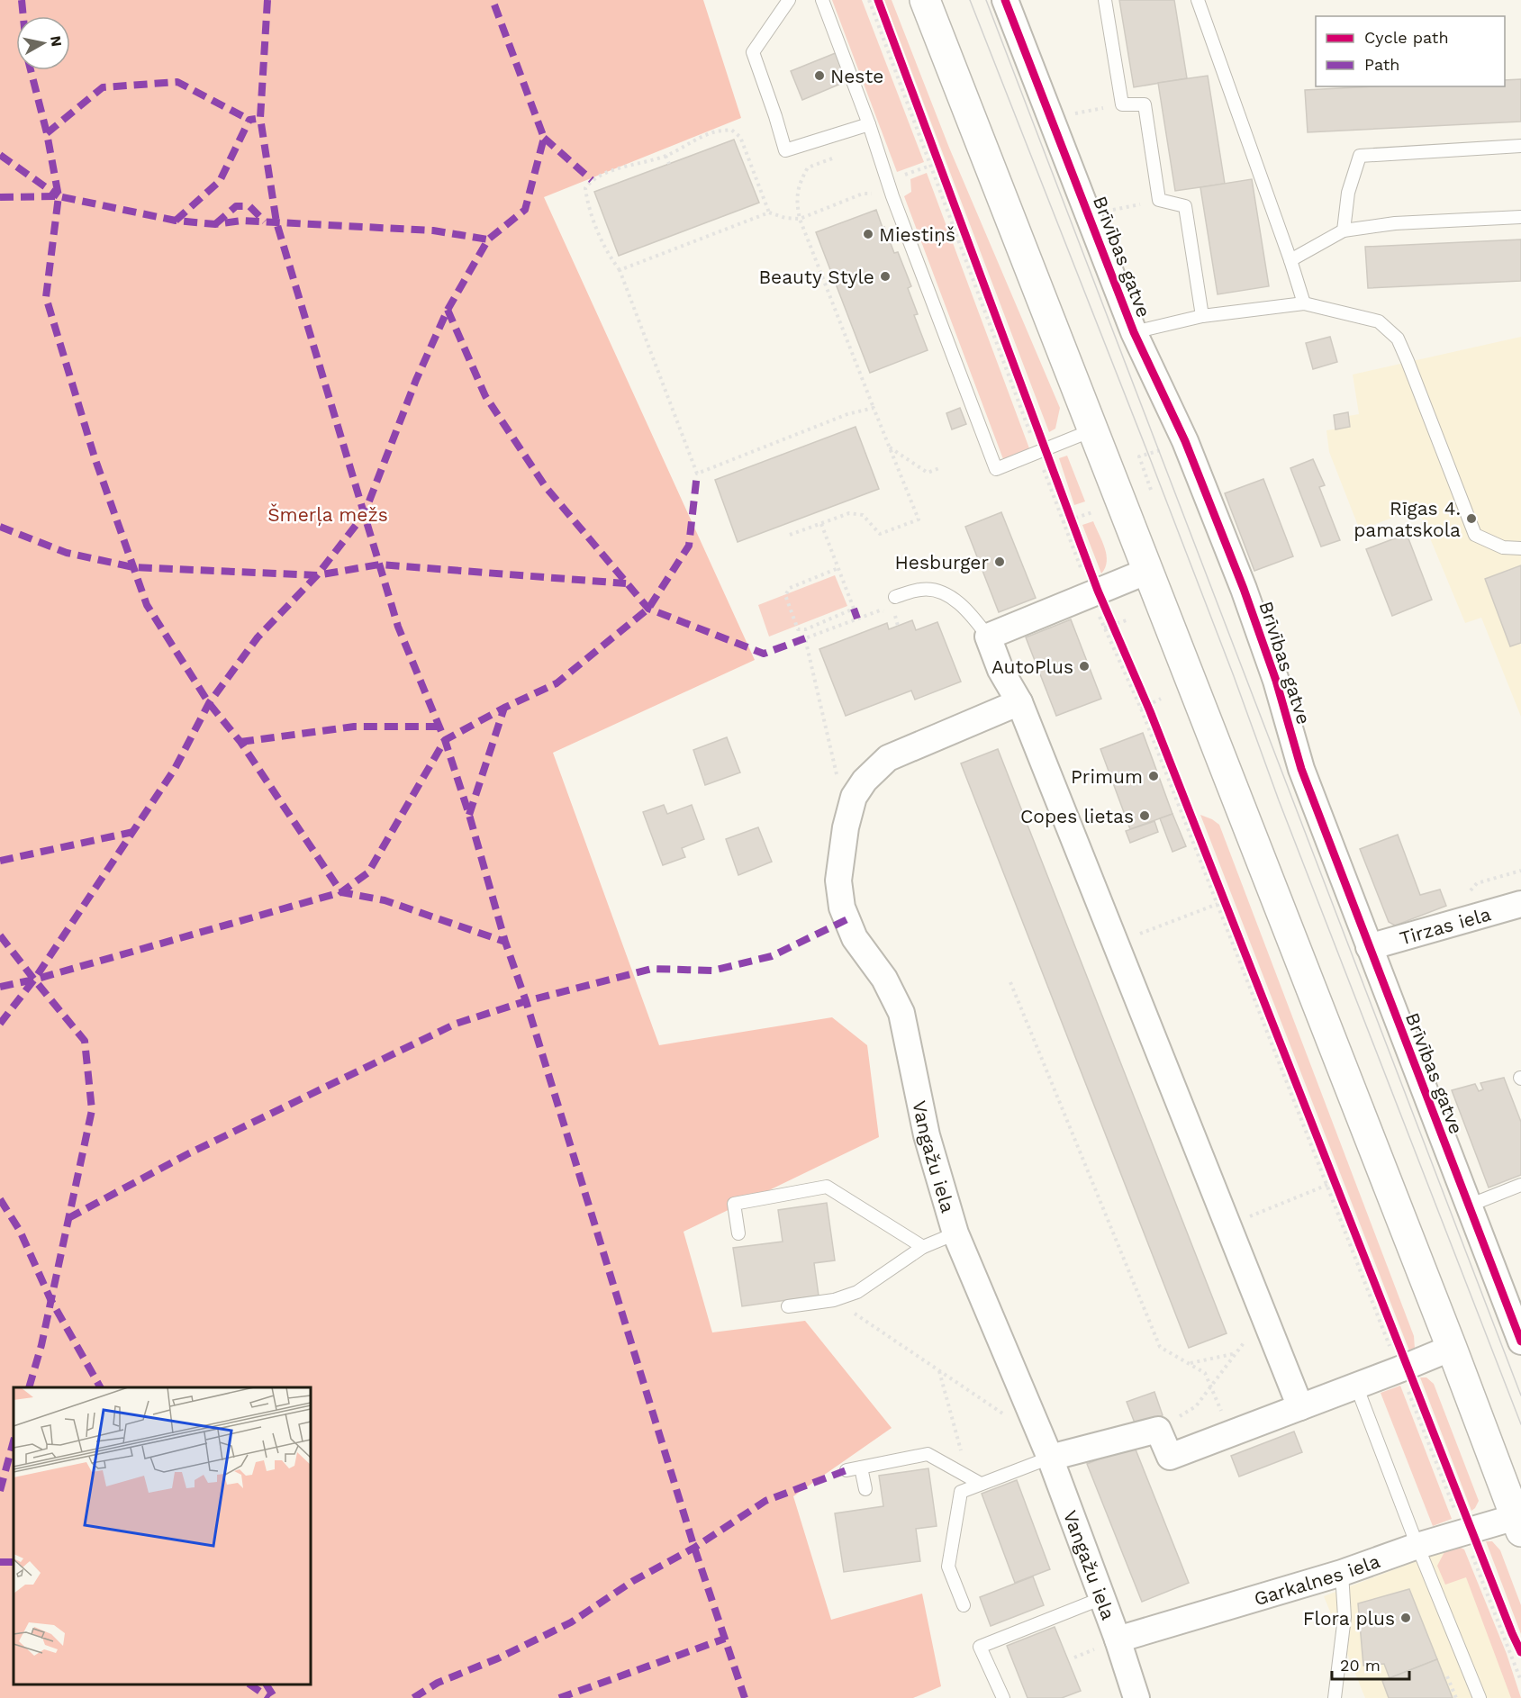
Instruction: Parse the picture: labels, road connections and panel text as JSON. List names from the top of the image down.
{
  "streets": {
    "street": [
      "Brīvības gatve",
      "Tirzas iela",
      "Vangažu iela",
      "Garkalnes iela"
    ]
  },
  "crossings": [
    ["Brīvības gatve", "Tirzas iela"],
    ["Vangažu iela", "Garkalnes iela"]
  ],
  "parks": ["Šmerļa mežs"],
  "places": [
    "Neste",
    "Miestiņš",
    "Beauty Style",
    "Rīgas 4. pamatskola",
    "Hesburger",
    "AutoPlus",
    "Primum",
    "Copes lietas",
    "Flora plus"
  ],
  "legend": ["Cycle path", "Path"],
  "scale_bar": "20 m",
  "north": "right"
}
